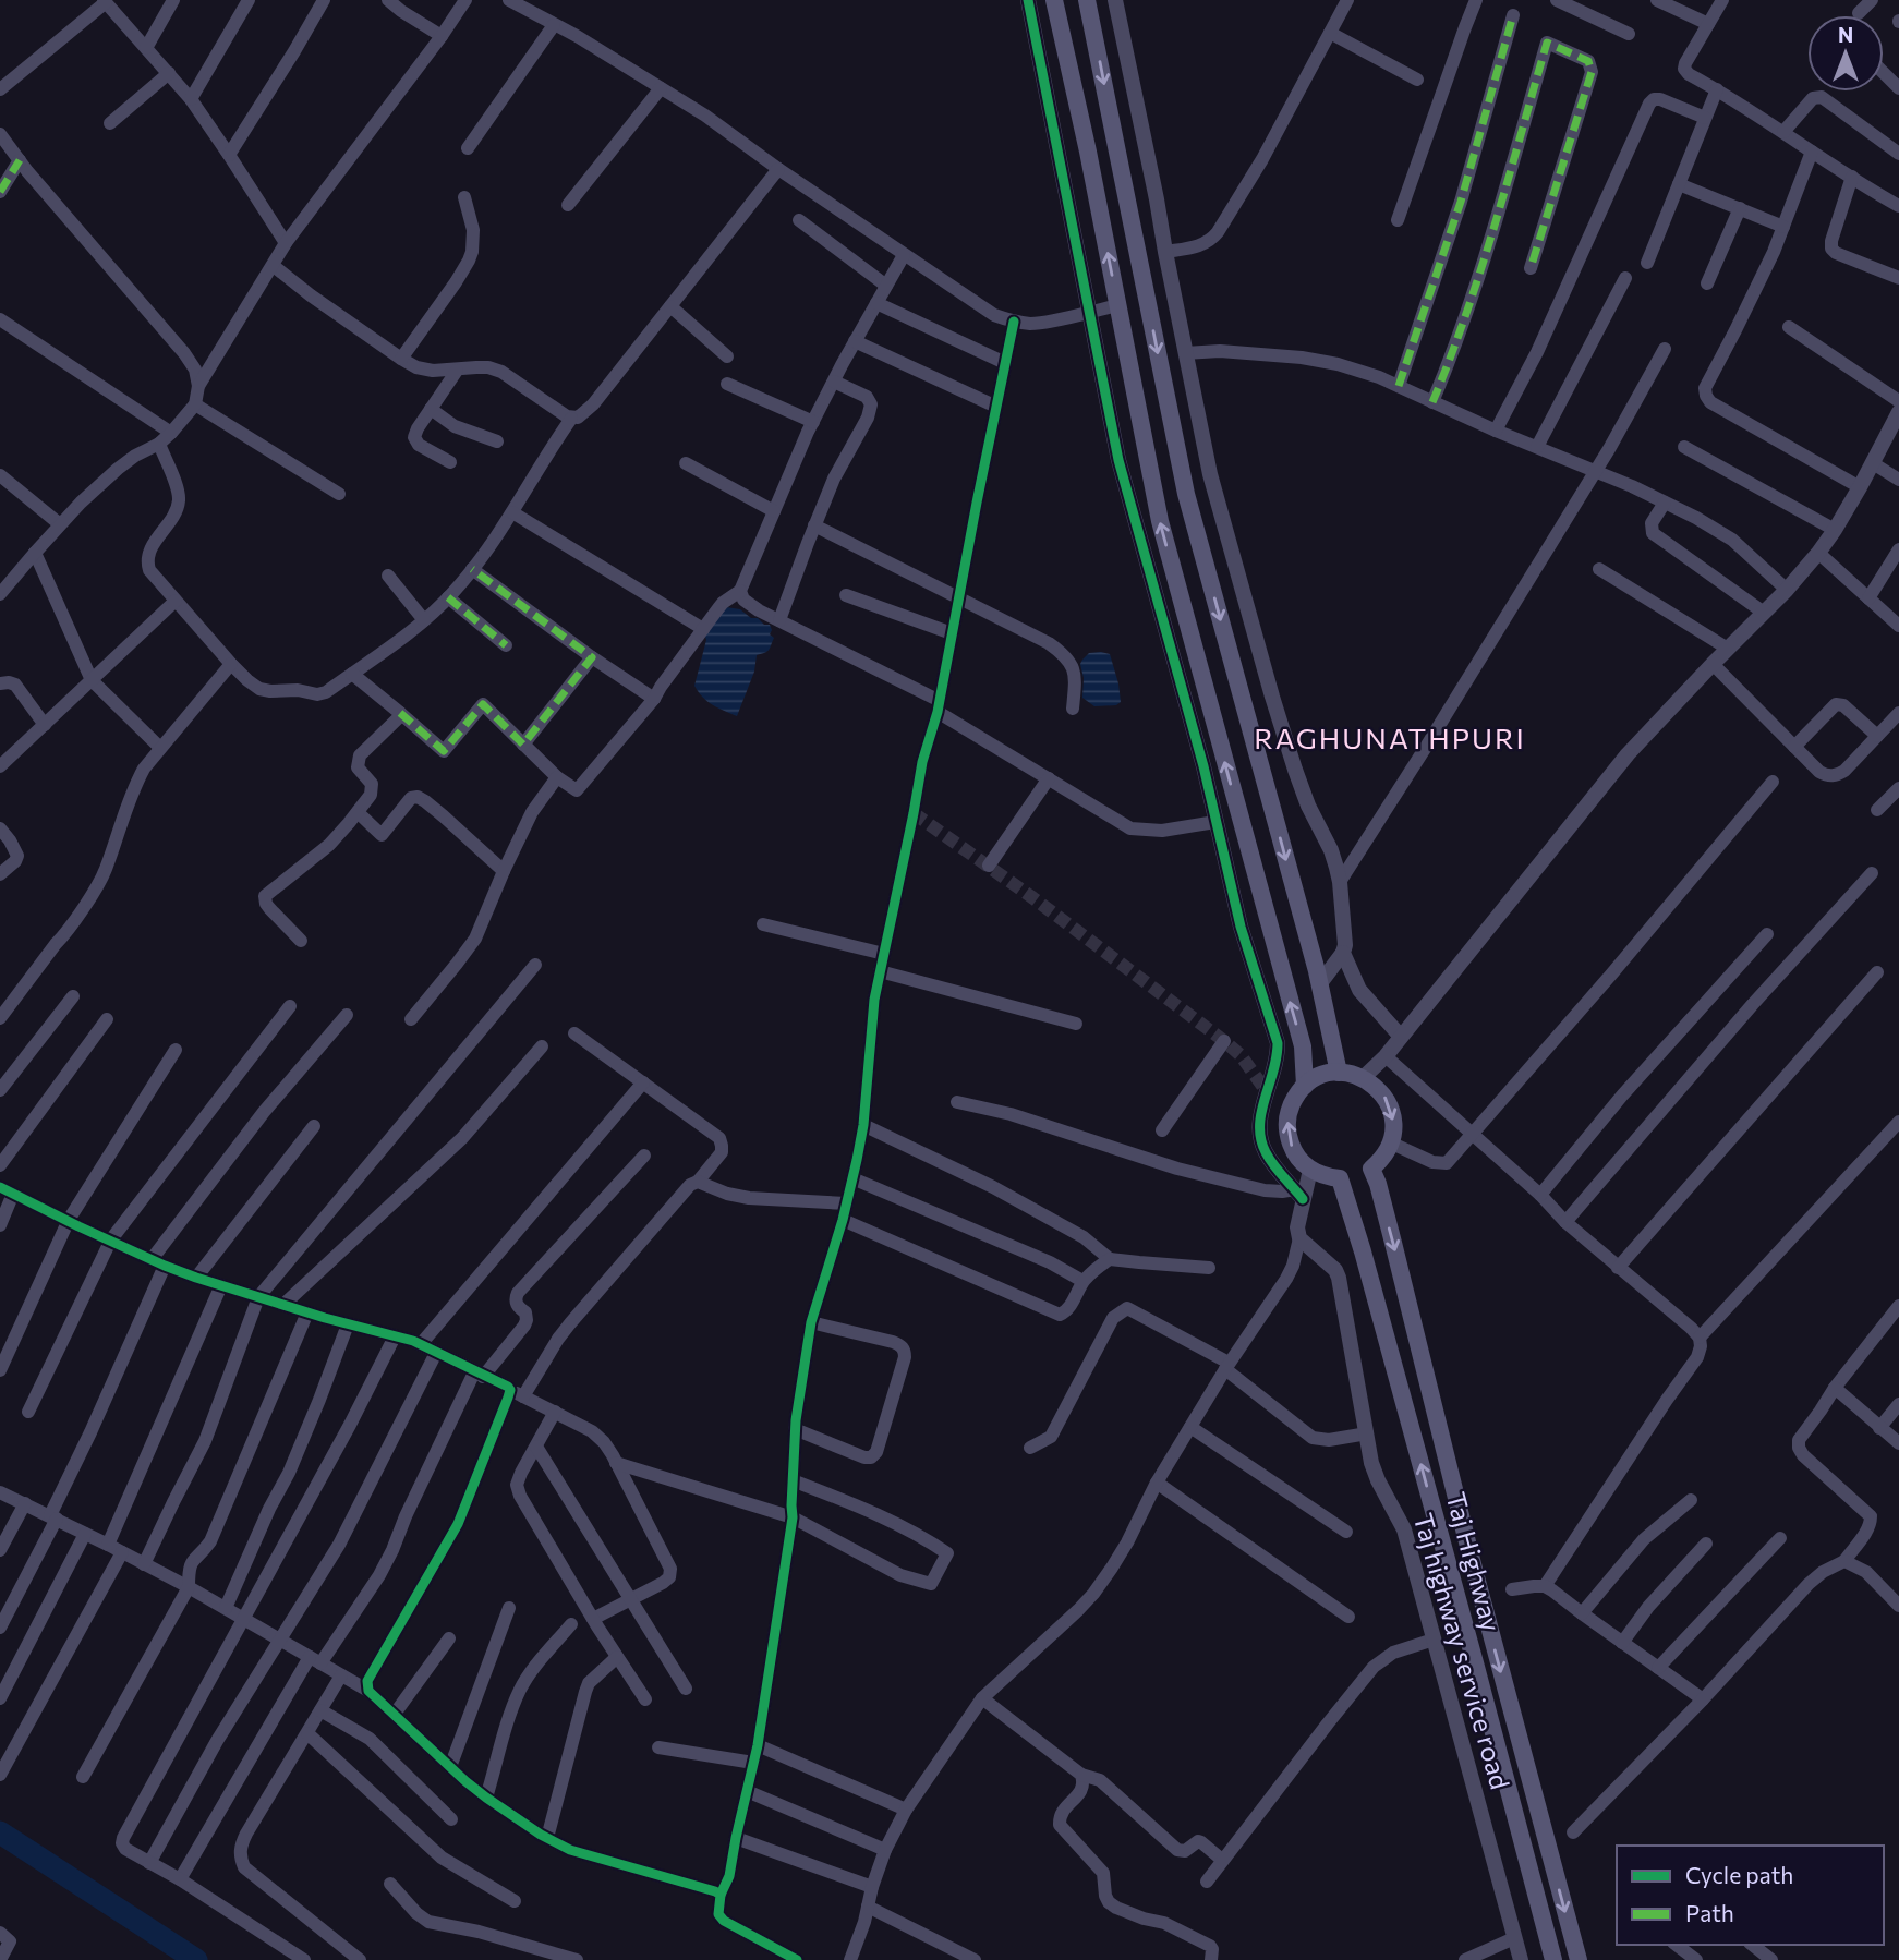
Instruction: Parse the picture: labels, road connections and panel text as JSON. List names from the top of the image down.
{
  "streets": {
    "main road": ["Taj Highway"],
    "street": ["Taj highway service road"]
  },
  "districts": ["RAGHUNATHPURI"],
  "legend": ["Cycle path", "Path"],
  "north": "top"
}
